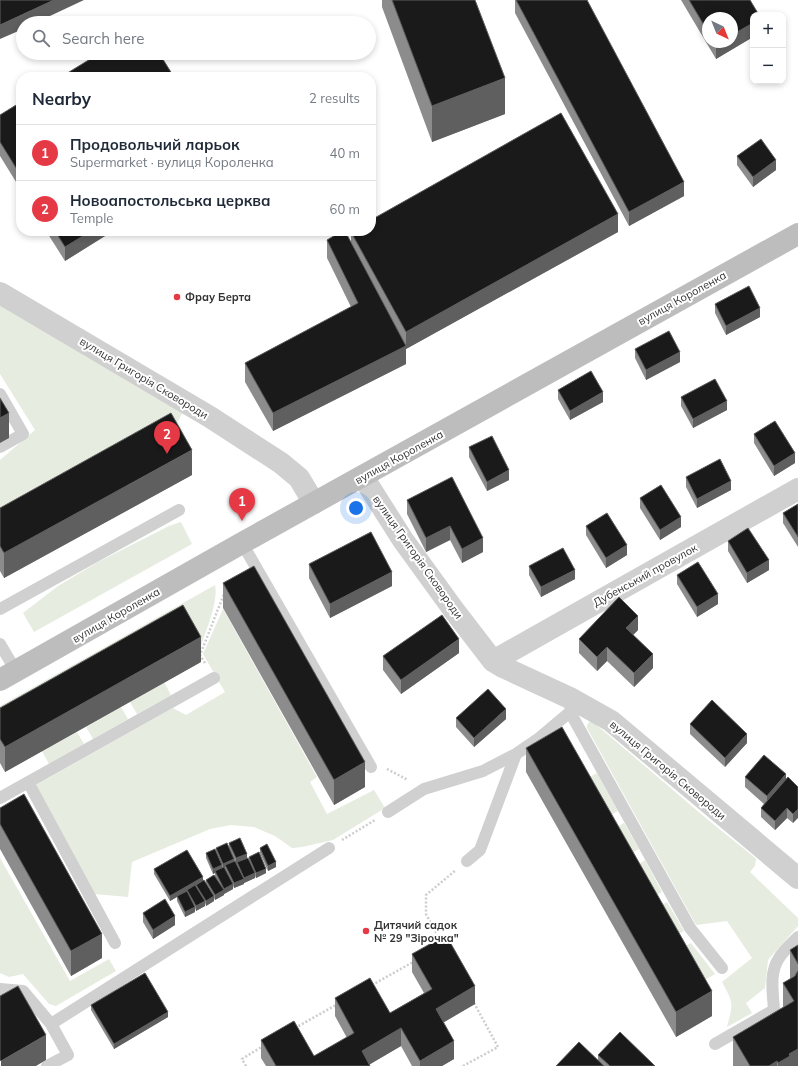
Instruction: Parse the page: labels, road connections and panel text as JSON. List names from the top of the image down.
{
  "streets": {
    "street": ["вулиця Короленка", "вулиця Григорія Сковороди", "Дубенський провулок"]
  },
  "crossings": [
    ["вулиця Короленка", "вулиця Григорія Сковороди"],
    ["вулиця Григорія Сковороди", "Дубенський провулок"]
  ],
  "places": ["Фрау Берта", "Дитячий садок № 29 \"Зірочка\""],
  "north": "bottom right",
  "page": {
    "map_buttons": ["+", "−"],
    "search": "Search here",
    "heading": ["Nearby", "2 results"],
    "list": [
      {
        "mark": "1",
        "name": "Продовольчий ларьок",
        "note": "Supermarket · вулиця Короленка",
        "value": "40 m"
      },
      {
        "mark": "2",
        "name": "Новоапостольська церква",
        "note": "Temple",
        "value": "60 m"
      }
    ],
    "pins": ["2", "1"]
  }
}
